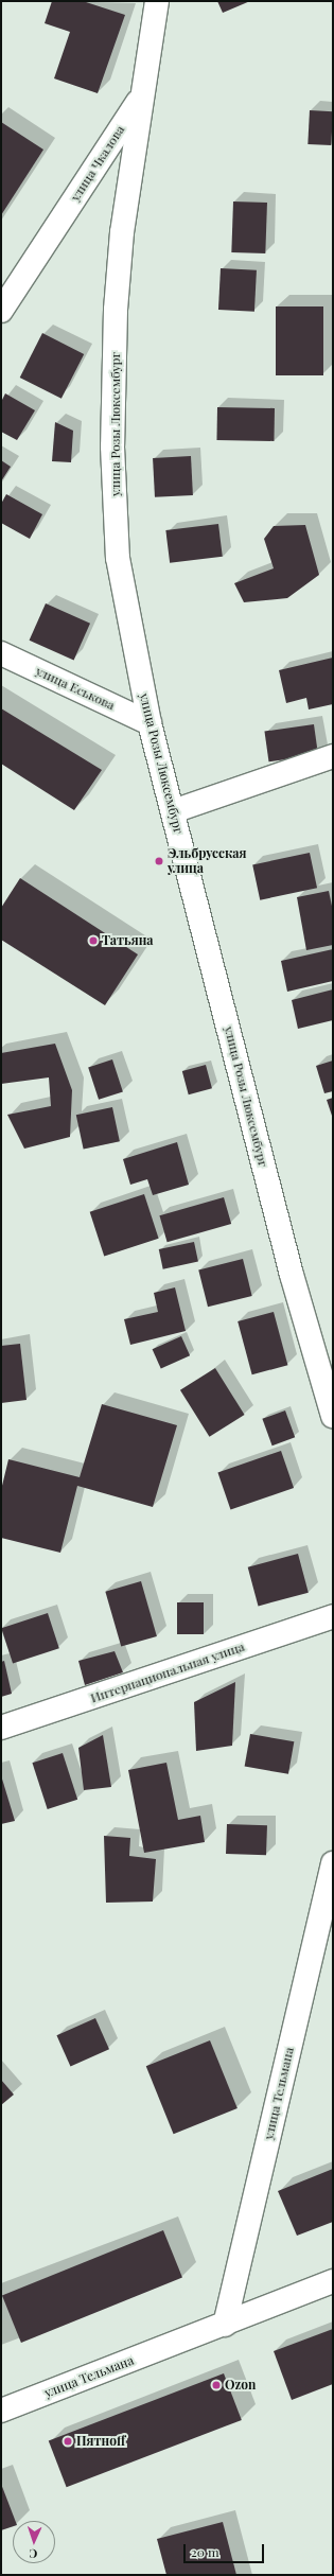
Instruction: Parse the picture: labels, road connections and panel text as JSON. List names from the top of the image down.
{
  "streets": {
    "street": [
      "улица Чкалова",
      "улица Розы Люксембург",
      "улица Еськова",
      "Интернациональная улица",
      "улица Тельмана"
    ]
  },
  "crossings": [
    ["улица Чкалова", "улица Розы Люксембург"],
    ["улица Розы Люксембург", "улица Еськова"]
  ],
  "places": [
    "Эльбрусская улица",
    "Татьяна",
    "Ozon",
    "Пятнoff"
  ],
  "scale_bar": "20 m",
  "north": "bottom"
}
